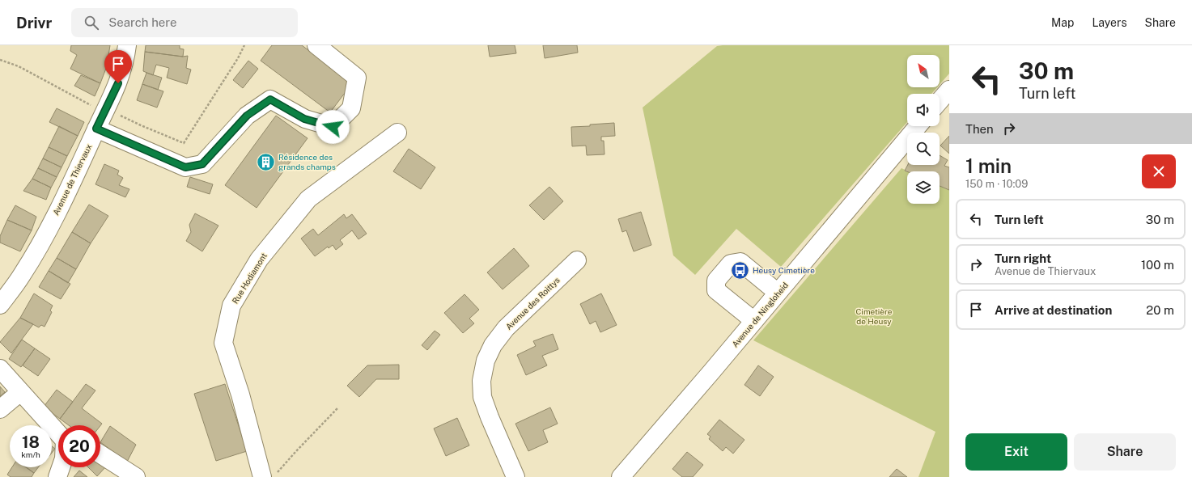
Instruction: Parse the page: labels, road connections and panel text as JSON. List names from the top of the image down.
{
  "streets": {
    "street": [
      "Avenue de Thiervaux",
      "Rue Hodiamont",
      "Avenue des Roittys",
      "Avenue de Ningloheid"
    ]
  },
  "parks": ["Cimetière de Heusy"],
  "places": {
    "building": ["Résidence des grands champs"],
    "bus stop": ["Heusy Cimetière"]
  },
  "north": "top left",
  "page": {
    "header": "Drivr",
    "search": "Search here",
    "nav": ["Map", "Layers", "Share"],
    "turn": ["30 m", "Turn left"],
    "then": "Then",
    "heading": ["1 min", "150 m · 10:09"],
    "list": [
      {
        "name": "Turn left",
        "value": "30 m"
      },
      {
        "name": "Turn right",
        "note": "Avenue de Thiervaux",
        "value": "100 m"
      },
      {
        "name": "Arrive at destination",
        "value": "20 m"
      }
    ],
    "speed": "18 km/h",
    "limit": "20",
    "buttons": ["Exit", "Share"]
  }
}
